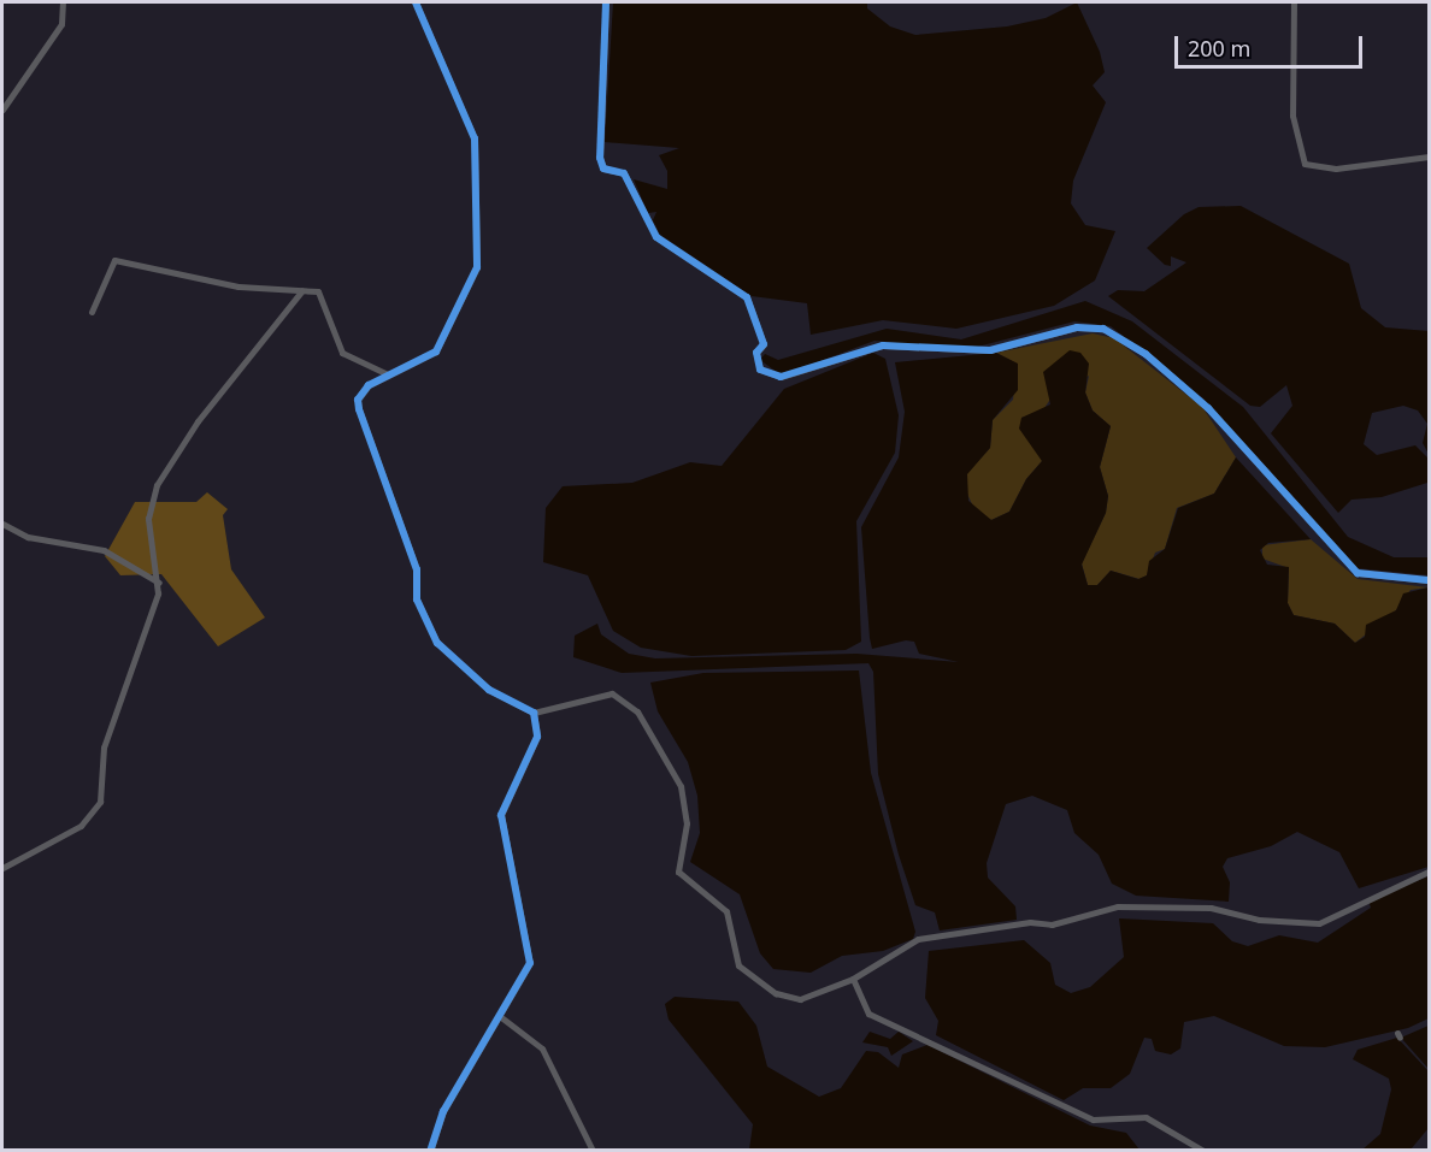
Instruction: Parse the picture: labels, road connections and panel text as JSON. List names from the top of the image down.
{
  "scale_bar": "200 m"
}
